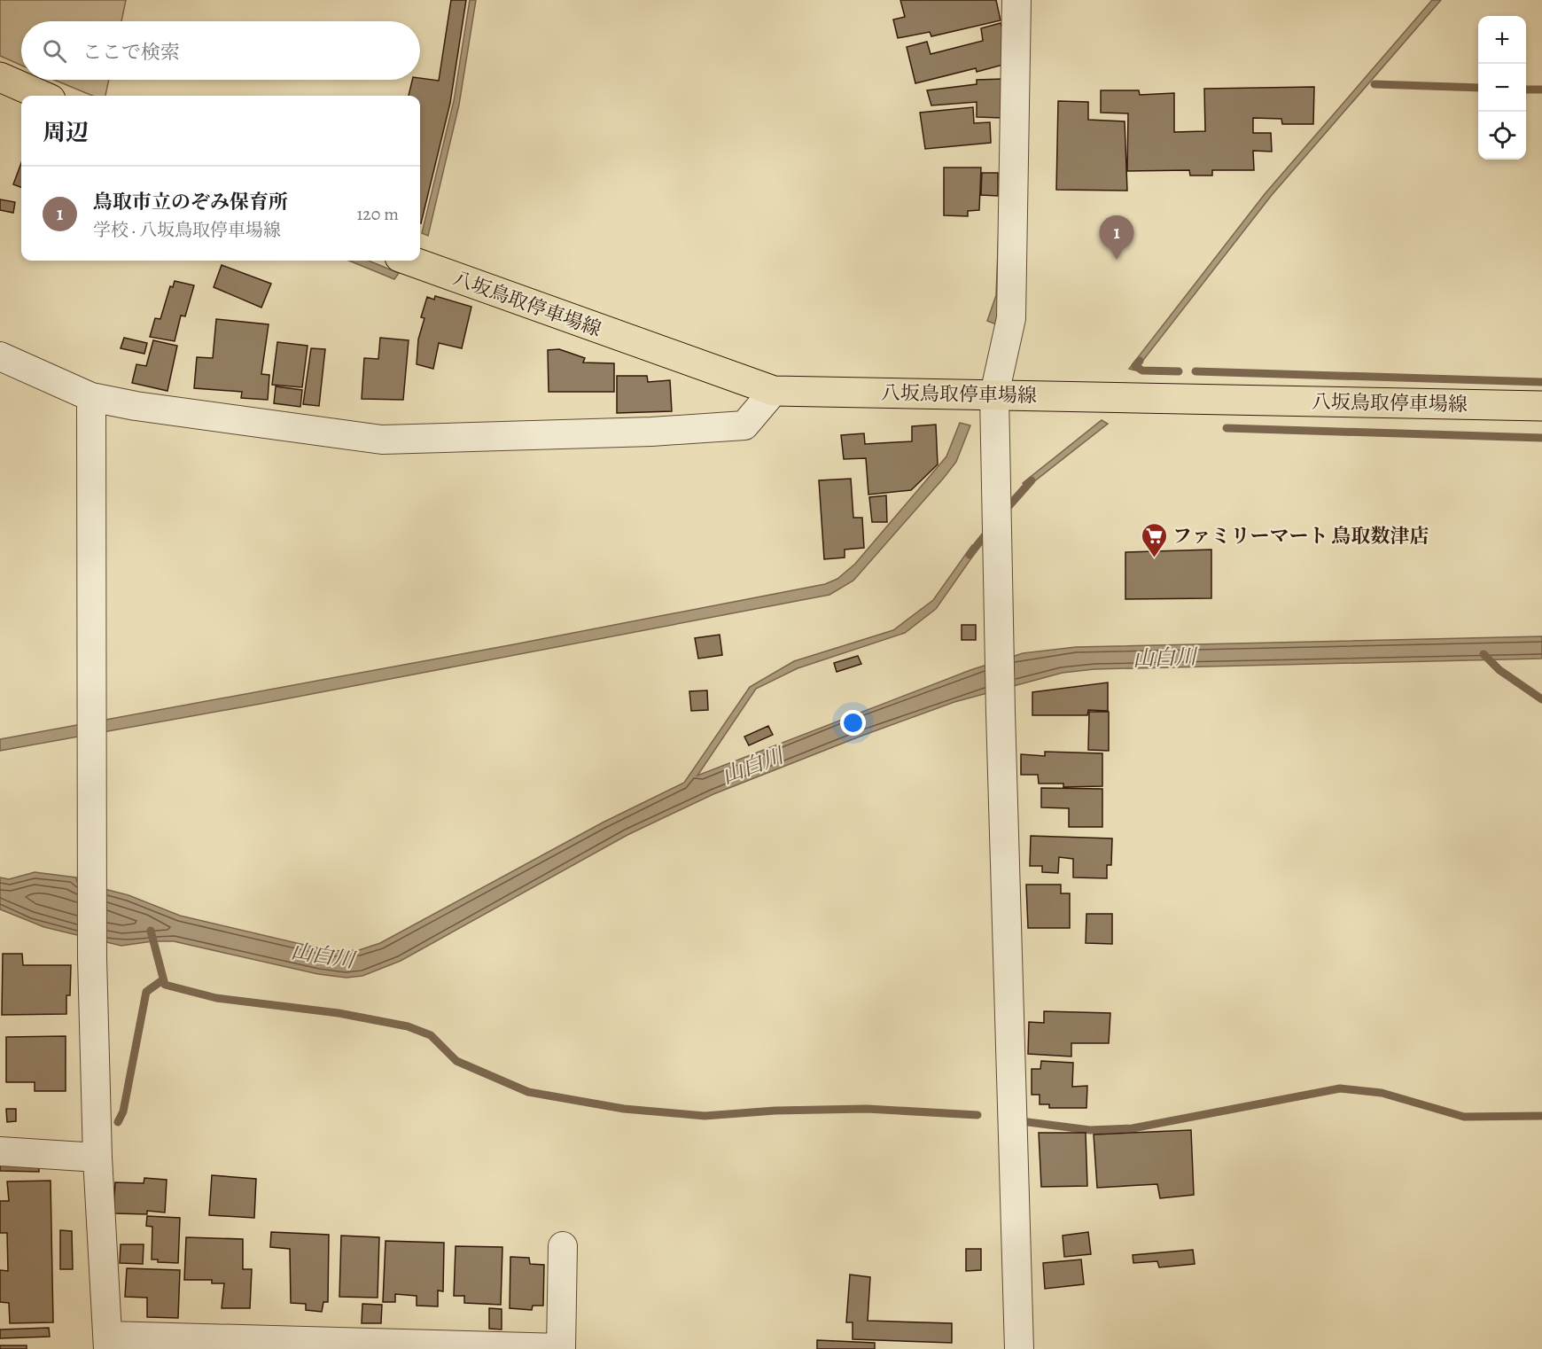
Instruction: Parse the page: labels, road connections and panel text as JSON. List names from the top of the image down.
{
  "streets": {
    "main road": ["八坂鳥取停車場線"]
  },
  "water": ["山白川"],
  "places": {
    "supermarket": ["ファミリーマート 鳥取数津店"]
  },
  "page": {
    "map_buttons": ["+", "−"],
    "search": "ここで検索",
    "heading": "周辺",
    "list": [
      {
        "mark": "1",
        "name": "鳥取市立のぞみ保育所",
        "note": "学校 · 八坂鳥取停車場線",
        "value": "120 m"
      }
    ],
    "pins": "1"
  }
}
